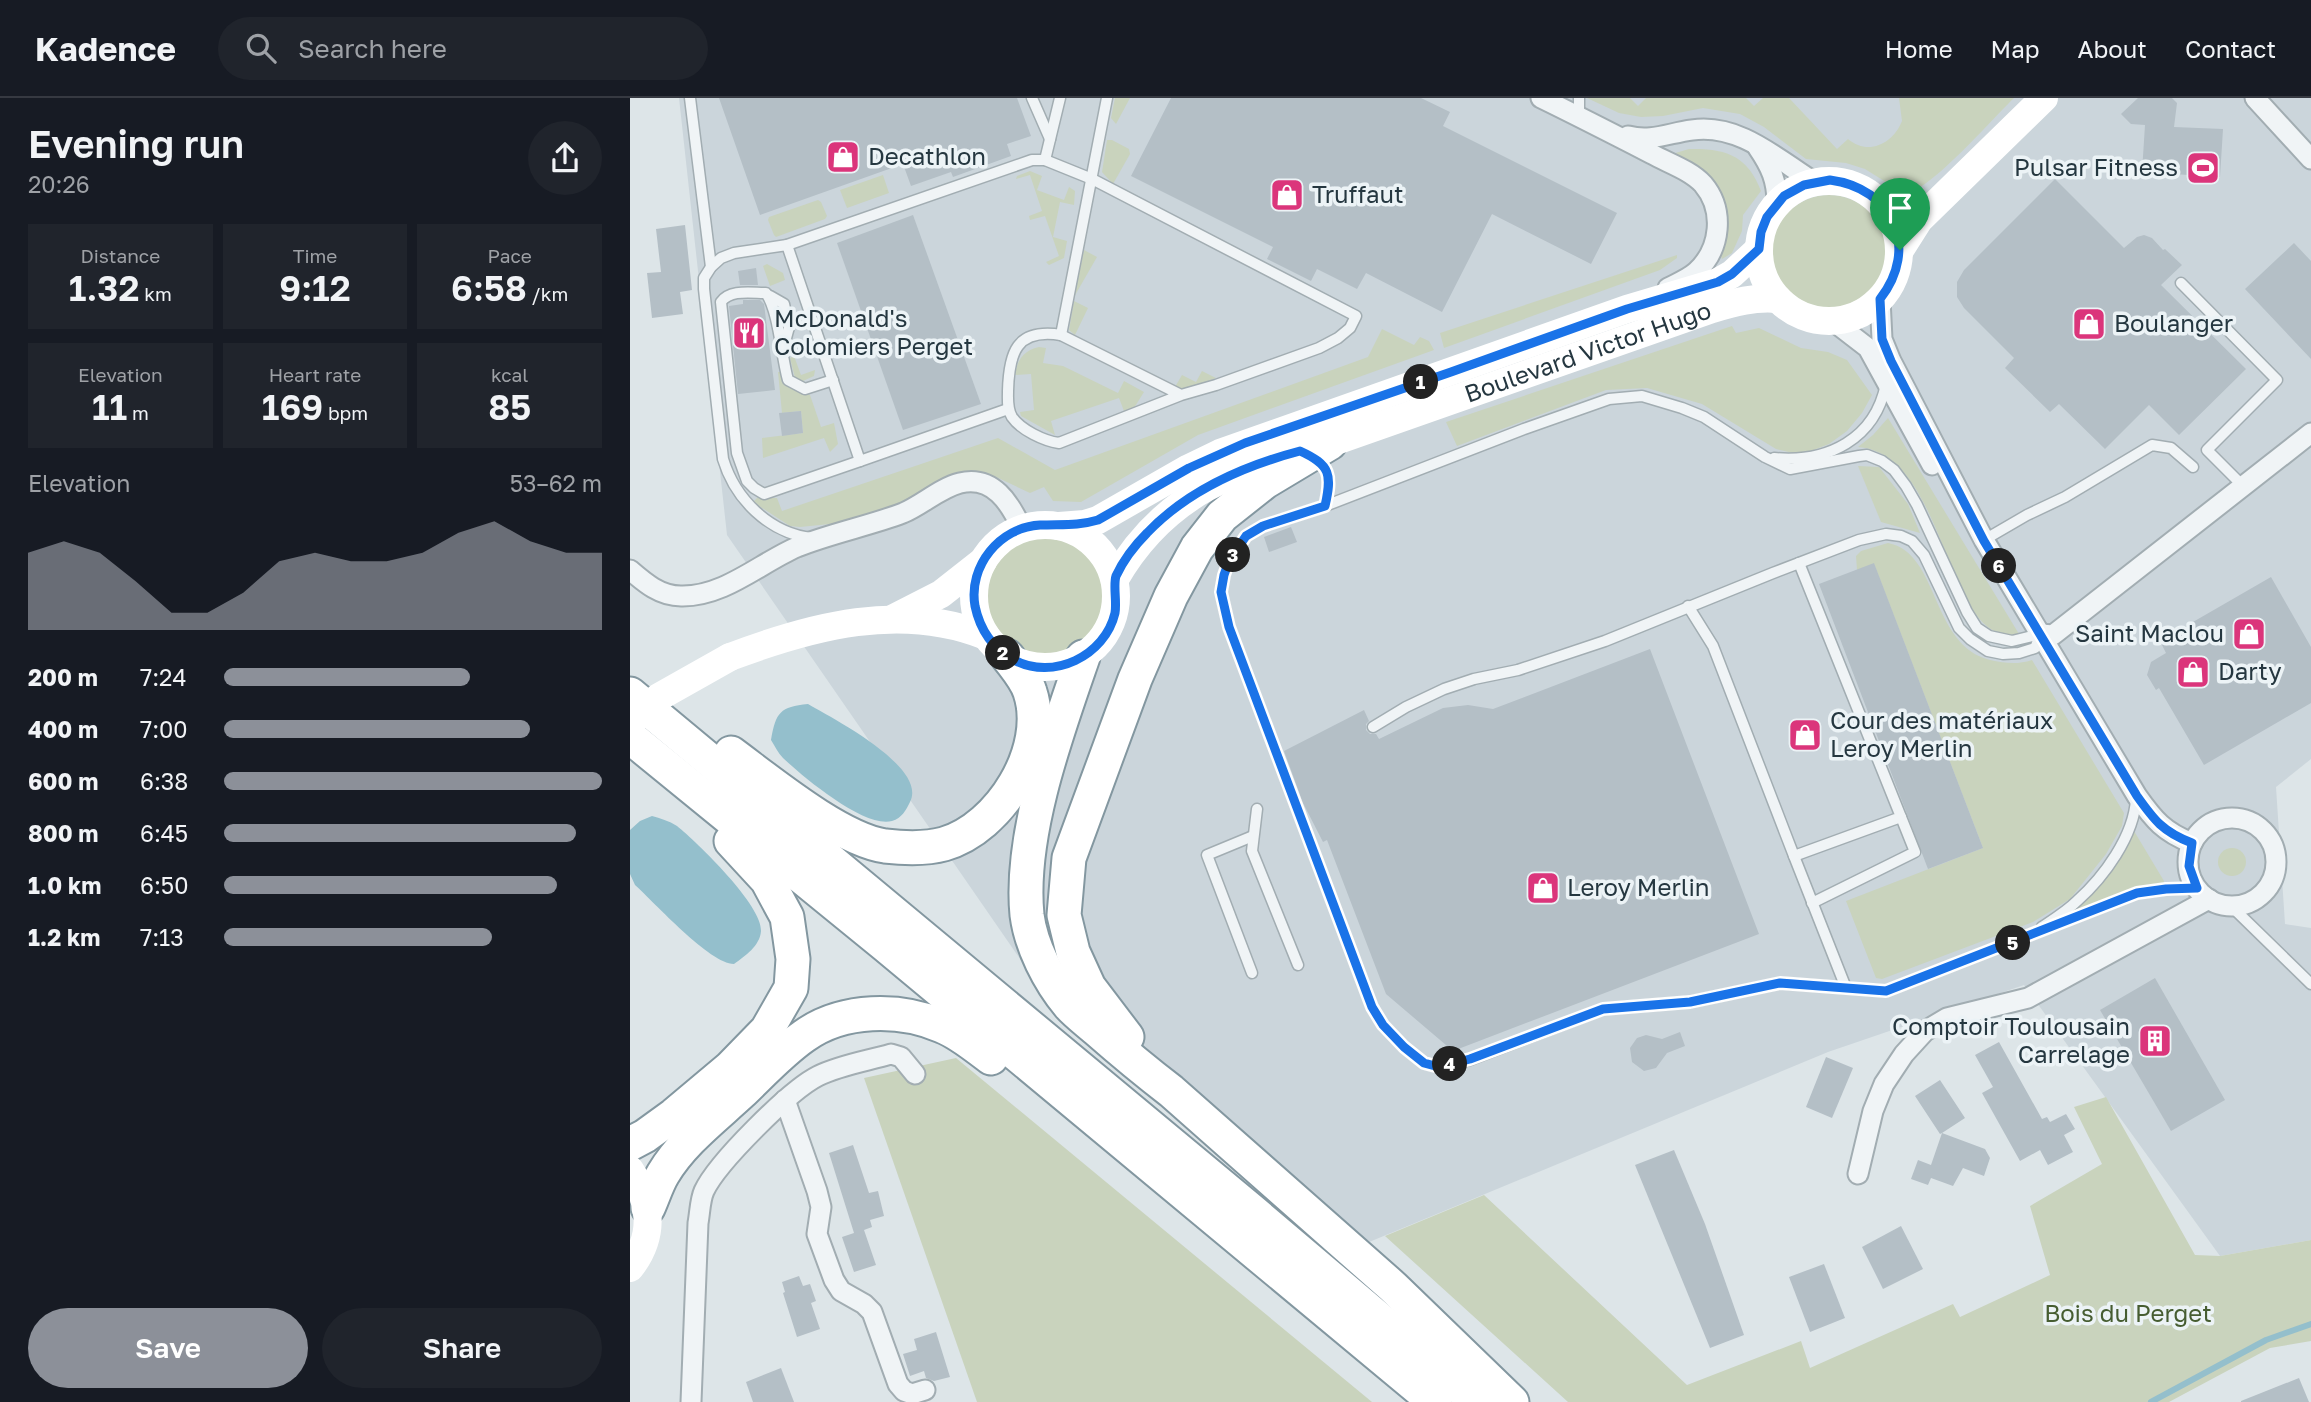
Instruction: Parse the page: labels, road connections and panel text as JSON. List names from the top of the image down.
{
  "streets": {
    "main road": ["Boulevard Victor Hugo"]
  },
  "parks": ["Bois du Perget"],
  "places": {
    "shop": [
      "Decathlon",
      "Truffaut",
      "Boulanger",
      "Saint Maclou",
      "Darty",
      "Cour des matériaux Leroy Merlin",
      "Leroy Merlin"
    ],
    "sports": ["Pulsar Fitness"],
    "restaurant": ["McDonald's Colomiers Perget"],
    "building": ["Comptoir Toulousain Carrelage"]
  },
  "page": {
    "header": "Kadence",
    "search": "Search here",
    "nav": [
      "Home",
      "Map",
      "About",
      "Contact"
    ],
    "heading": ["Evening run", "20:26"],
    "stats": [
      ["Distance", "1.32 km"],
      ["Time", "9:12"],
      ["Pace", "6:58 /km"],
      ["Elevation", "11 m"],
      ["Heart rate", "169 bpm"],
      ["kcal", "85"]
    ],
    "pins": [
      "1",
      "3",
      "6",
      "2",
      "5",
      "4"
    ],
    "chart": ["Elevation", "53–62 m"],
    "list": [
      {
        "name": "200 m",
        "note": "7:24"
      },
      {
        "name": "400 m",
        "note": "7:00"
      },
      {
        "name": "600 m",
        "note": "6:38"
      },
      {
        "name": "800 m",
        "note": "6:45"
      },
      {
        "name": "1.0 km",
        "note": "6:50"
      },
      {
        "name": "1.2 km",
        "note": "7:13"
      }
    ],
    "buttons": ["Save", "Share"]
  }
}
